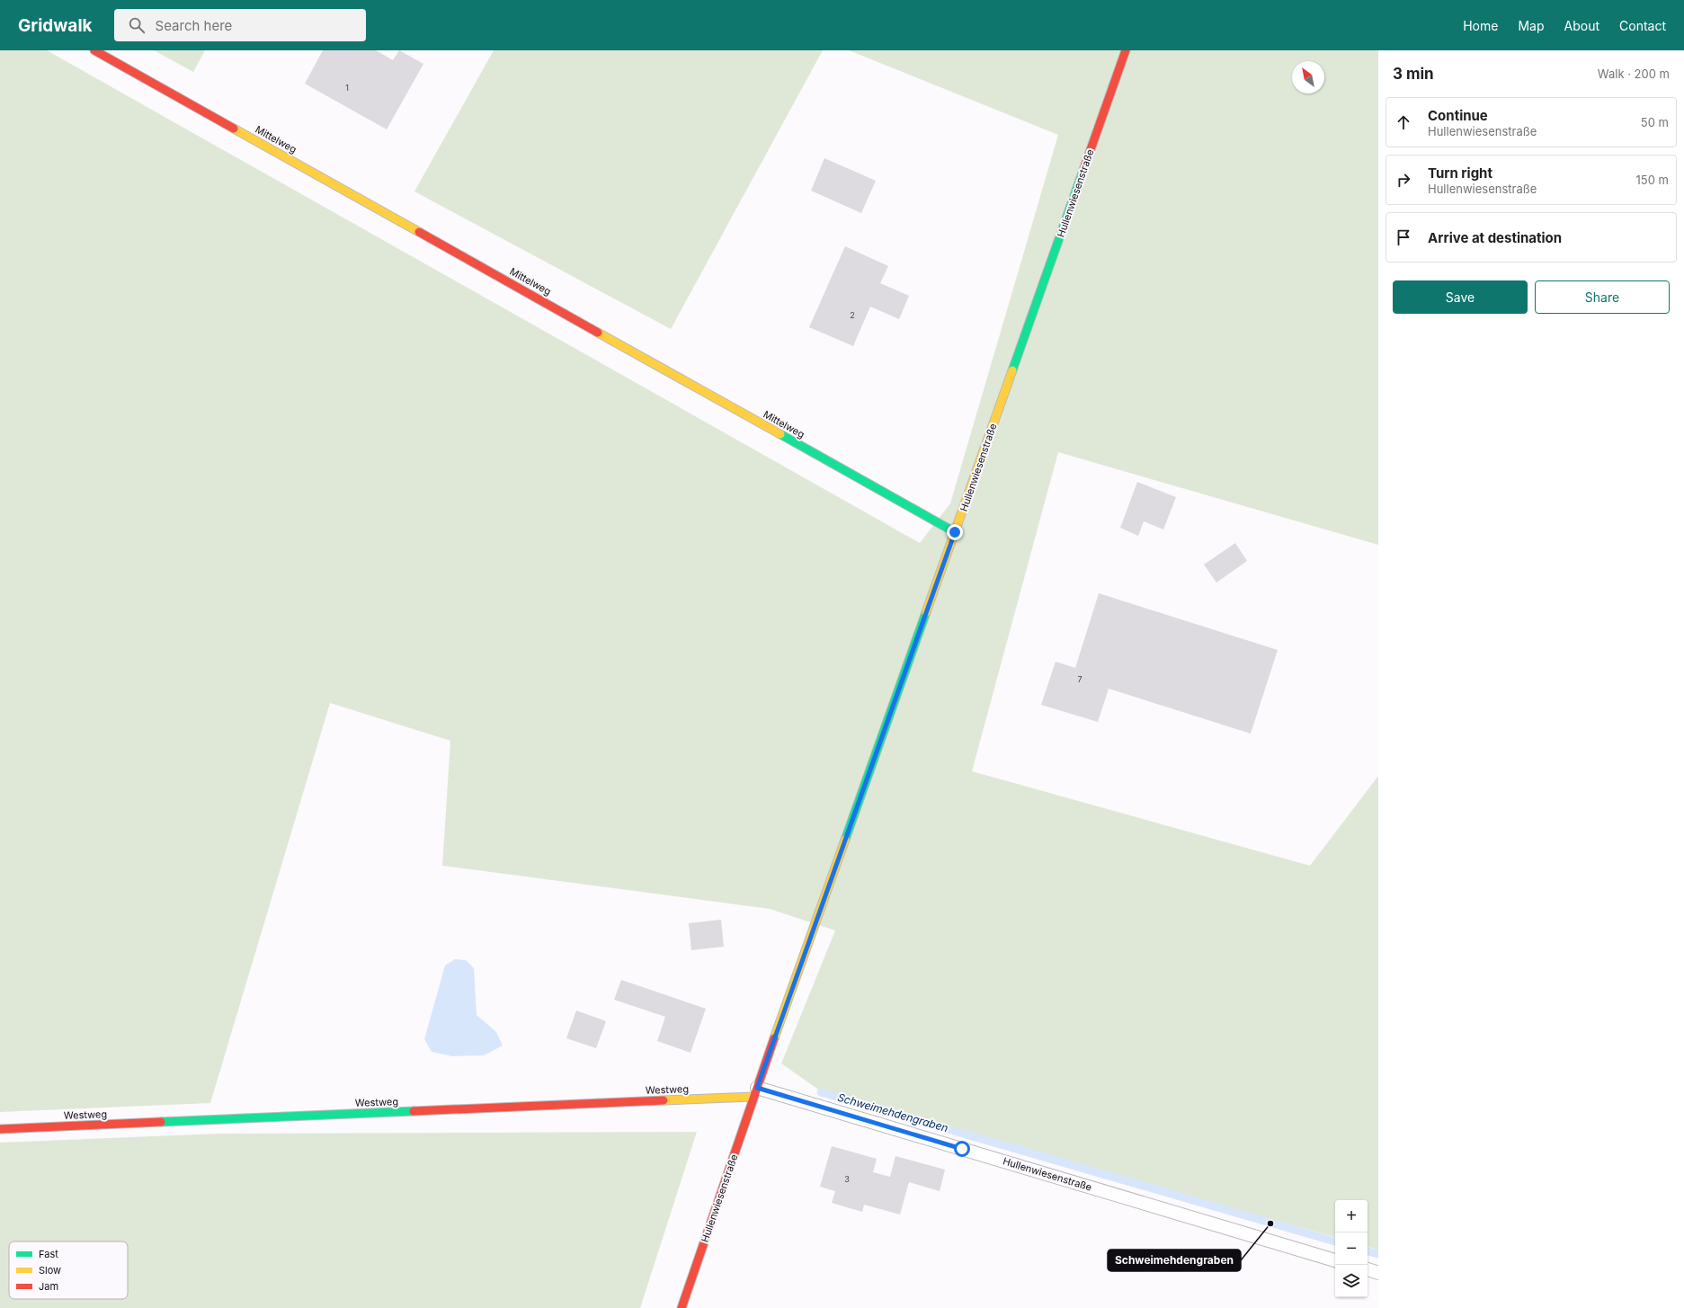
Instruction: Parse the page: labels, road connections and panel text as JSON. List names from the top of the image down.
{
  "streets": {
    "street": ["Mittelweg", "Hullenwiesenstraße", "Westweg"]
  },
  "crossings": [
    ["Mittelweg", "Hullenwiesenstraße"],
    ["Hullenwiesenstraße", "Westweg"]
  ],
  "water": ["Schweimehdengraben"],
  "places": ["Schweimehdengraben"],
  "house_numbers": [
    "1",
    "2",
    "7",
    "3"
  ],
  "legend": ["Fast", "Slow", "Jam"],
  "north": "top left",
  "page": {
    "header": "Gridwalk",
    "search": "Search here",
    "nav": [
      "Home",
      "Map",
      "About",
      "Contact"
    ],
    "heading": ["3 min", "Walk · 200 m"],
    "list": [
      ["Continue", "Hullenwiesenstraße", "50 m"],
      ["Turn right", "Hullenwiesenstraße", "150 m"],
      "Arrive at destination"
    ],
    "buttons": ["Save", "Share"],
    "map_buttons": ["+", "−"]
  }
}
